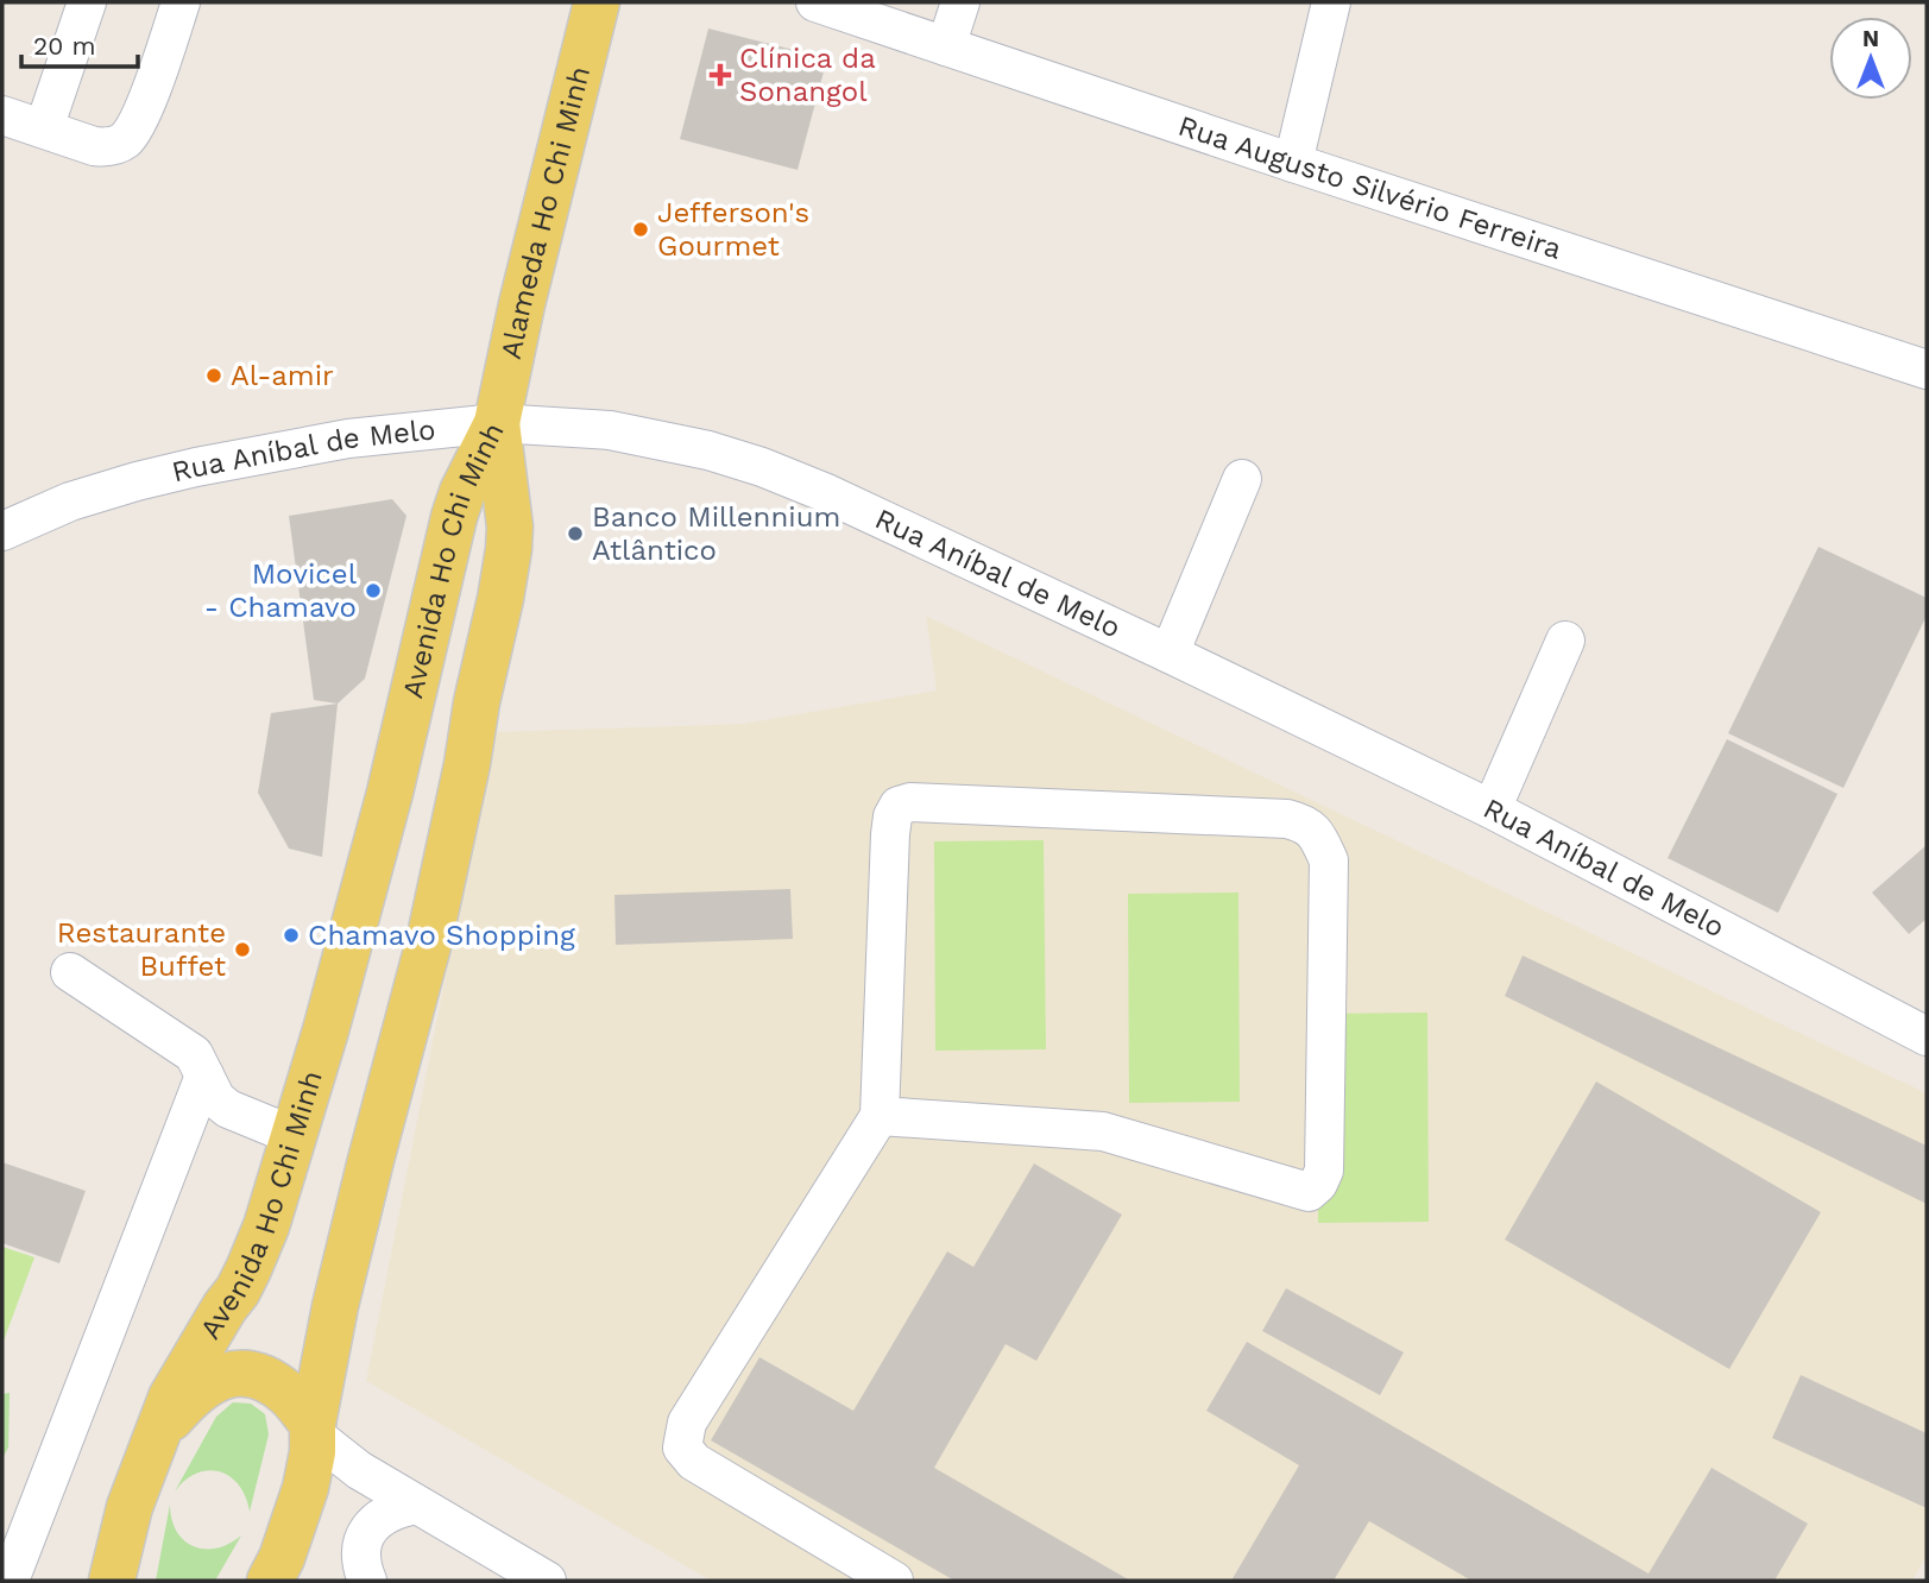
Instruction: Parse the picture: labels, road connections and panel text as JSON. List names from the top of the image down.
{
  "streets": {
    "main road": ["Alameda Ho Chi Minh", "Avenida Ho Chi Minh"],
    "street": ["Rua Augusto Silvério Ferreira", "Rua Aníbal de Melo"]
  },
  "crossings": [
    ["Alameda Ho Chi Minh", "Rua Aníbal de Melo"],
    ["Alameda Ho Chi Minh", "Avenida Ho Chi Minh"],
    ["Rua Aníbal de Melo", "Avenida Ho Chi Minh"]
  ],
  "places": {
    "health": ["Clínica da Sonangol"],
    "other": [
      "Jefferson's Gourmet",
      "Al-amir",
      "Banco Millennium Atlântico",
      "Movicel - Chamavo",
      "Chamavo Shopping",
      "Restaurante Buffet"
    ]
  },
  "scale_bar": "20 m",
  "north": "top"
}
